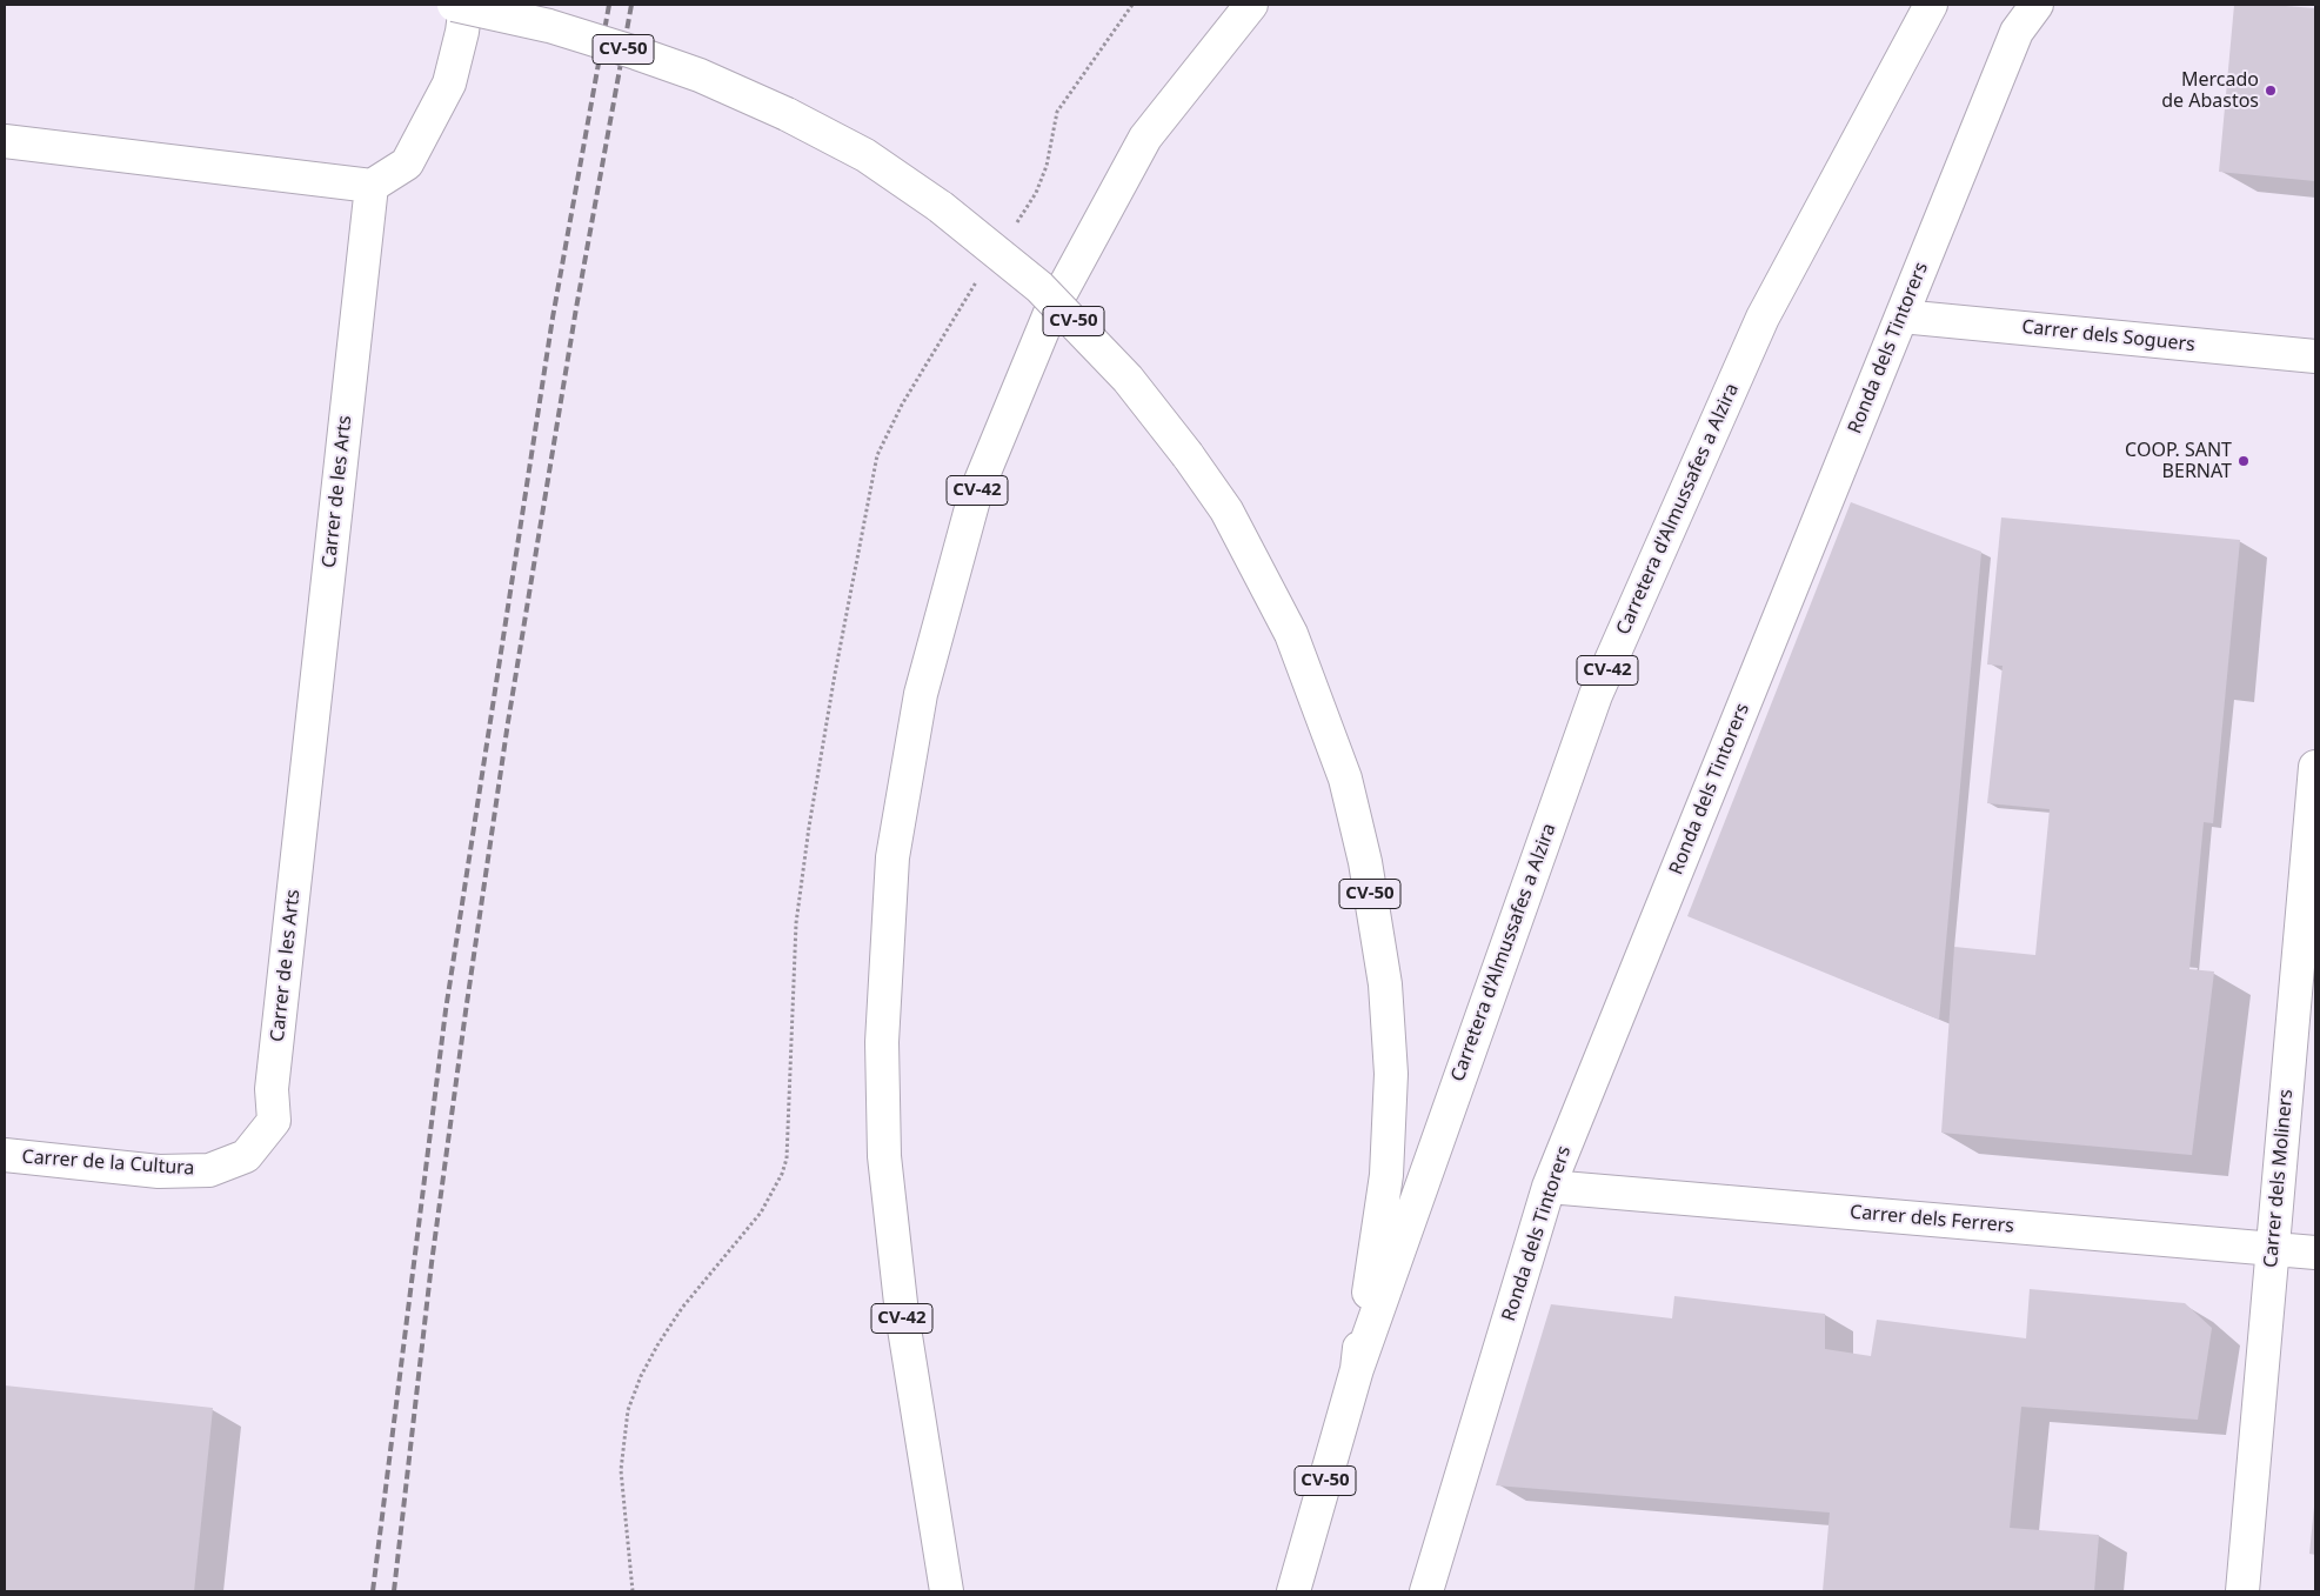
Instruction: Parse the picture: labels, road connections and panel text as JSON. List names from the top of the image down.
{
  "streets": {
    "street": [
      "CV-50",
      "Carrer dels Soguers",
      "Ronda dels Tintorers",
      "CV-42",
      "Carrer de les Arts",
      "Carretera d'Almussafes a Alzira",
      "Carrer de la Cultura",
      "Carrer dels Moliners",
      "Carrer dels Ferrers"
    ]
  },
  "crossings": [
    ["CV-50", "Carretera d'Almussafes a Alzira"],
    ["Carrer dels Soguers", "Ronda dels Tintorers"],
    ["Ronda dels Tintorers", "Carrer dels Ferrers"],
    ["Carrer de les Arts", "Carrer de la Cultura"],
    ["Carrer dels Moliners", "Carrer dels Ferrers"]
  ],
  "places": ["Mercado de Abastos", "COOP. SANT BERNAT"]
}
